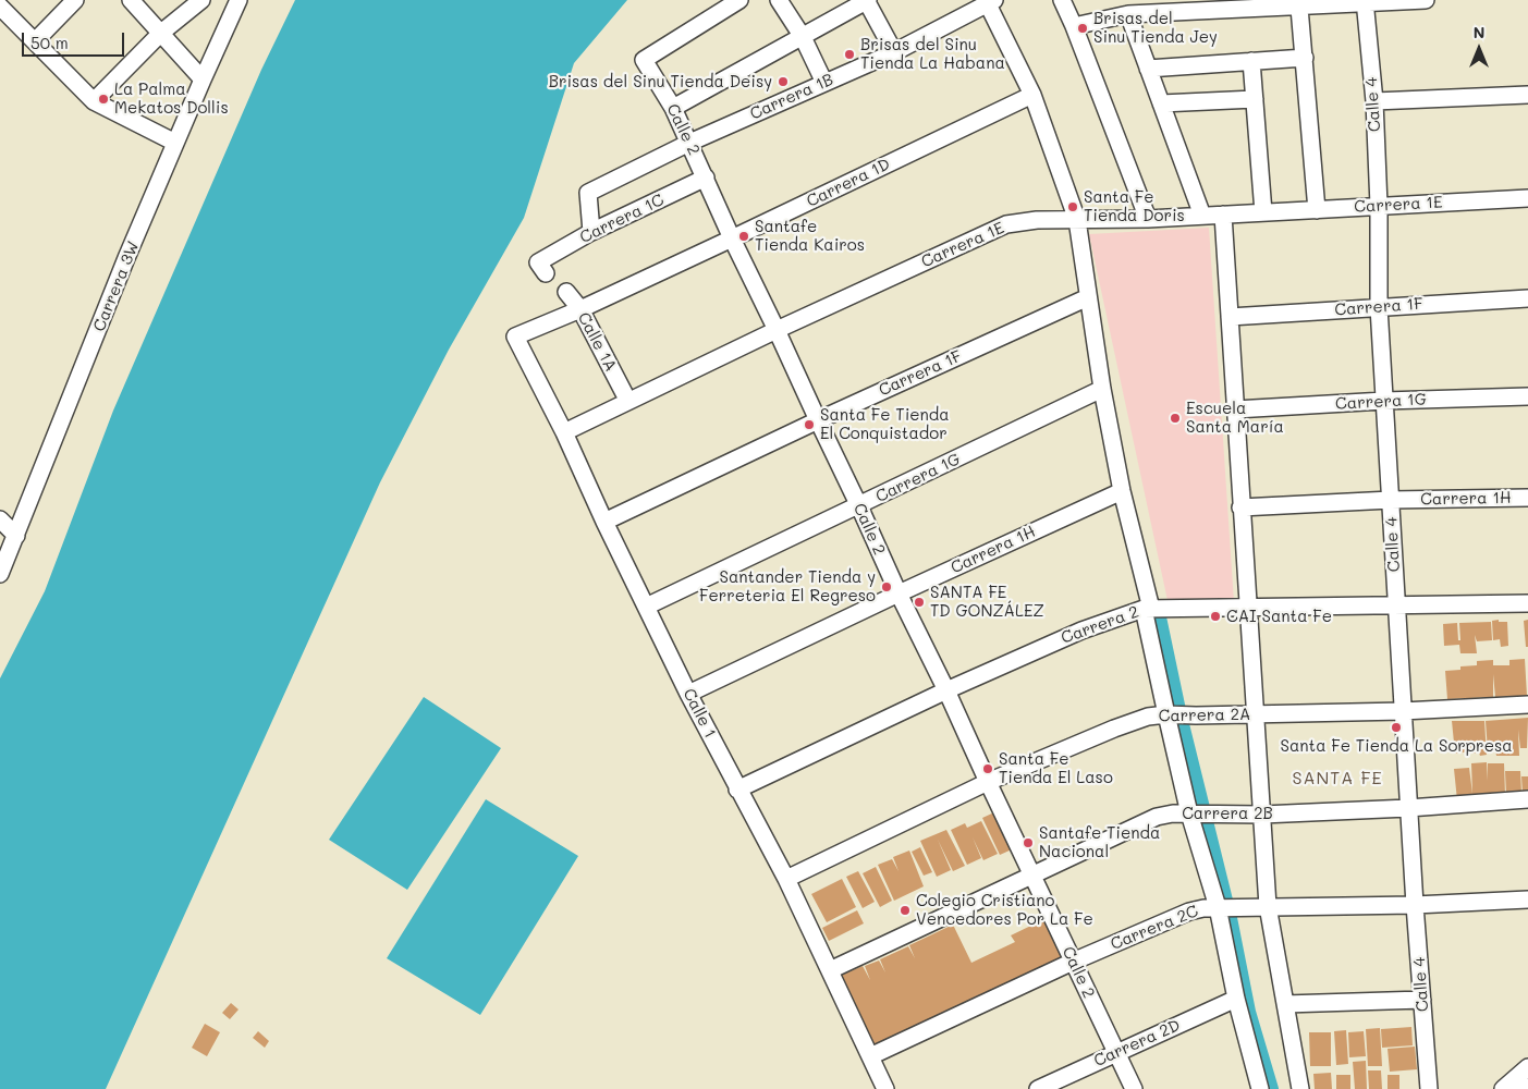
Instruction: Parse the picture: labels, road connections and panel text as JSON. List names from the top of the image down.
{
  "streets": {
    "street": [
      "Carrera 1B",
      "Calle 4",
      "Calle 2",
      "Carrera 1D",
      "Carrera 1E",
      "Carrera 1C",
      "Carrera 3W",
      "Carrera 1F",
      "Calle 1A",
      "Carrera 1G",
      "Carrera 1H",
      "Carrera 2",
      "Calle 1",
      "Carrera 2A",
      "Carrera 2B",
      "Carrera 2C",
      "Carrera 2D"
    ]
  },
  "crossings": [
    ["Carrera 1B", "Calle 2"],
    ["Carrera 1B", "Carrera 1C"],
    ["Calle 4", "Carrera 1E"],
    ["Calle 4", "Carrera 1F"],
    ["Calle 4", "Carrera 1G"],
    ["Calle 4", "Carrera 1H"],
    ["Calle 4", "Carrera 2"],
    ["Calle 4", "Carrera 2A"],
    ["Calle 4", "Carrera 2B"],
    ["Calle 4", "Carrera 2C"],
    ["Calle 2", "Carrera 1D"],
    ["Calle 2", "Carrera 1E"],
    ["Calle 2", "Carrera 1C"],
    ["Calle 2", "Carrera 1F"],
    ["Calle 2", "Carrera 1G"],
    ["Calle 2", "Carrera 1H"],
    ["Calle 2", "Carrera 2"],
    ["Calle 2", "Carrera 2A"],
    ["Calle 2", "Carrera 2B"],
    ["Calle 2", "Carrera 2C"],
    ["Calle 2", "Carrera 2D"],
    ["Carrera 1D", "Calle 1A"],
    ["Carrera 1D", "Calle 1"],
    ["Carrera 1E", "Calle 1"],
    ["Carrera 1F", "Calle 1"],
    ["Carrera 1G", "Calle 1"],
    ["Carrera 1H", "Calle 1"],
    ["Carrera 2", "Calle 1"],
    ["Calle 1", "Carrera 2A"],
    ["Calle 1", "Carrera 2B"],
    ["Calle 1", "Carrera 2C"]
  ],
  "districts": ["SANTA FE"],
  "places": [
    "Brisas del Sinu Tienda Jey",
    "Brisas del Sinu Tienda La Habana",
    "Brisas del Sinu Tienda Deisy",
    "La Palma Mekatos Dollis",
    "Santa Fe Tienda Doris",
    "Santafe Tienda Kairos",
    "Escuela Santa María",
    "Santa Fe Tienda El Conquistador",
    "Santander Tienda y Ferreteria El Regreso",
    "SANTA FE TD GONZÁLEZ",
    "CAI Santa Fe",
    "Santa Fe Tienda La Sorpresa",
    "Santa Fe Tienda El Laso",
    "Santafe Tienda Nacional",
    "Colegio Cristiano Vencedores Por La Fe"
  ],
  "scale_bar": "50 m",
  "north": "top"
}
